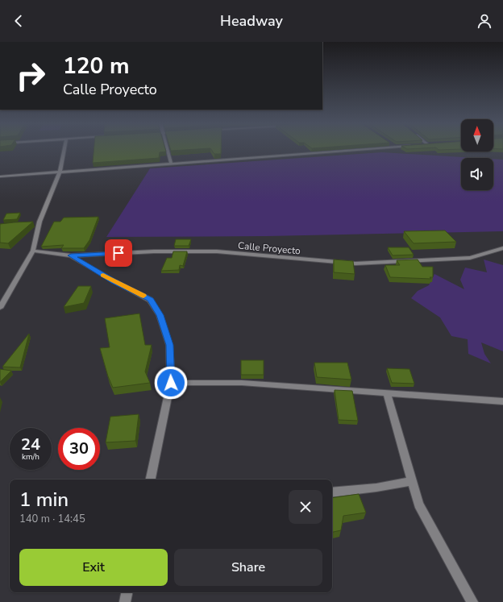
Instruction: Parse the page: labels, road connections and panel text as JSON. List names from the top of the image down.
{
  "streets": {
    "street": ["Calle Proyecto"]
  },
  "north": "top",
  "page": {
    "header": "Headway",
    "turn": ["120 m", "Calle Proyecto"],
    "speed": "24 km/h",
    "limit": "30",
    "heading": ["1 min", "140 m · 14:45"],
    "buttons": ["Exit", "Share"]
  }
}
